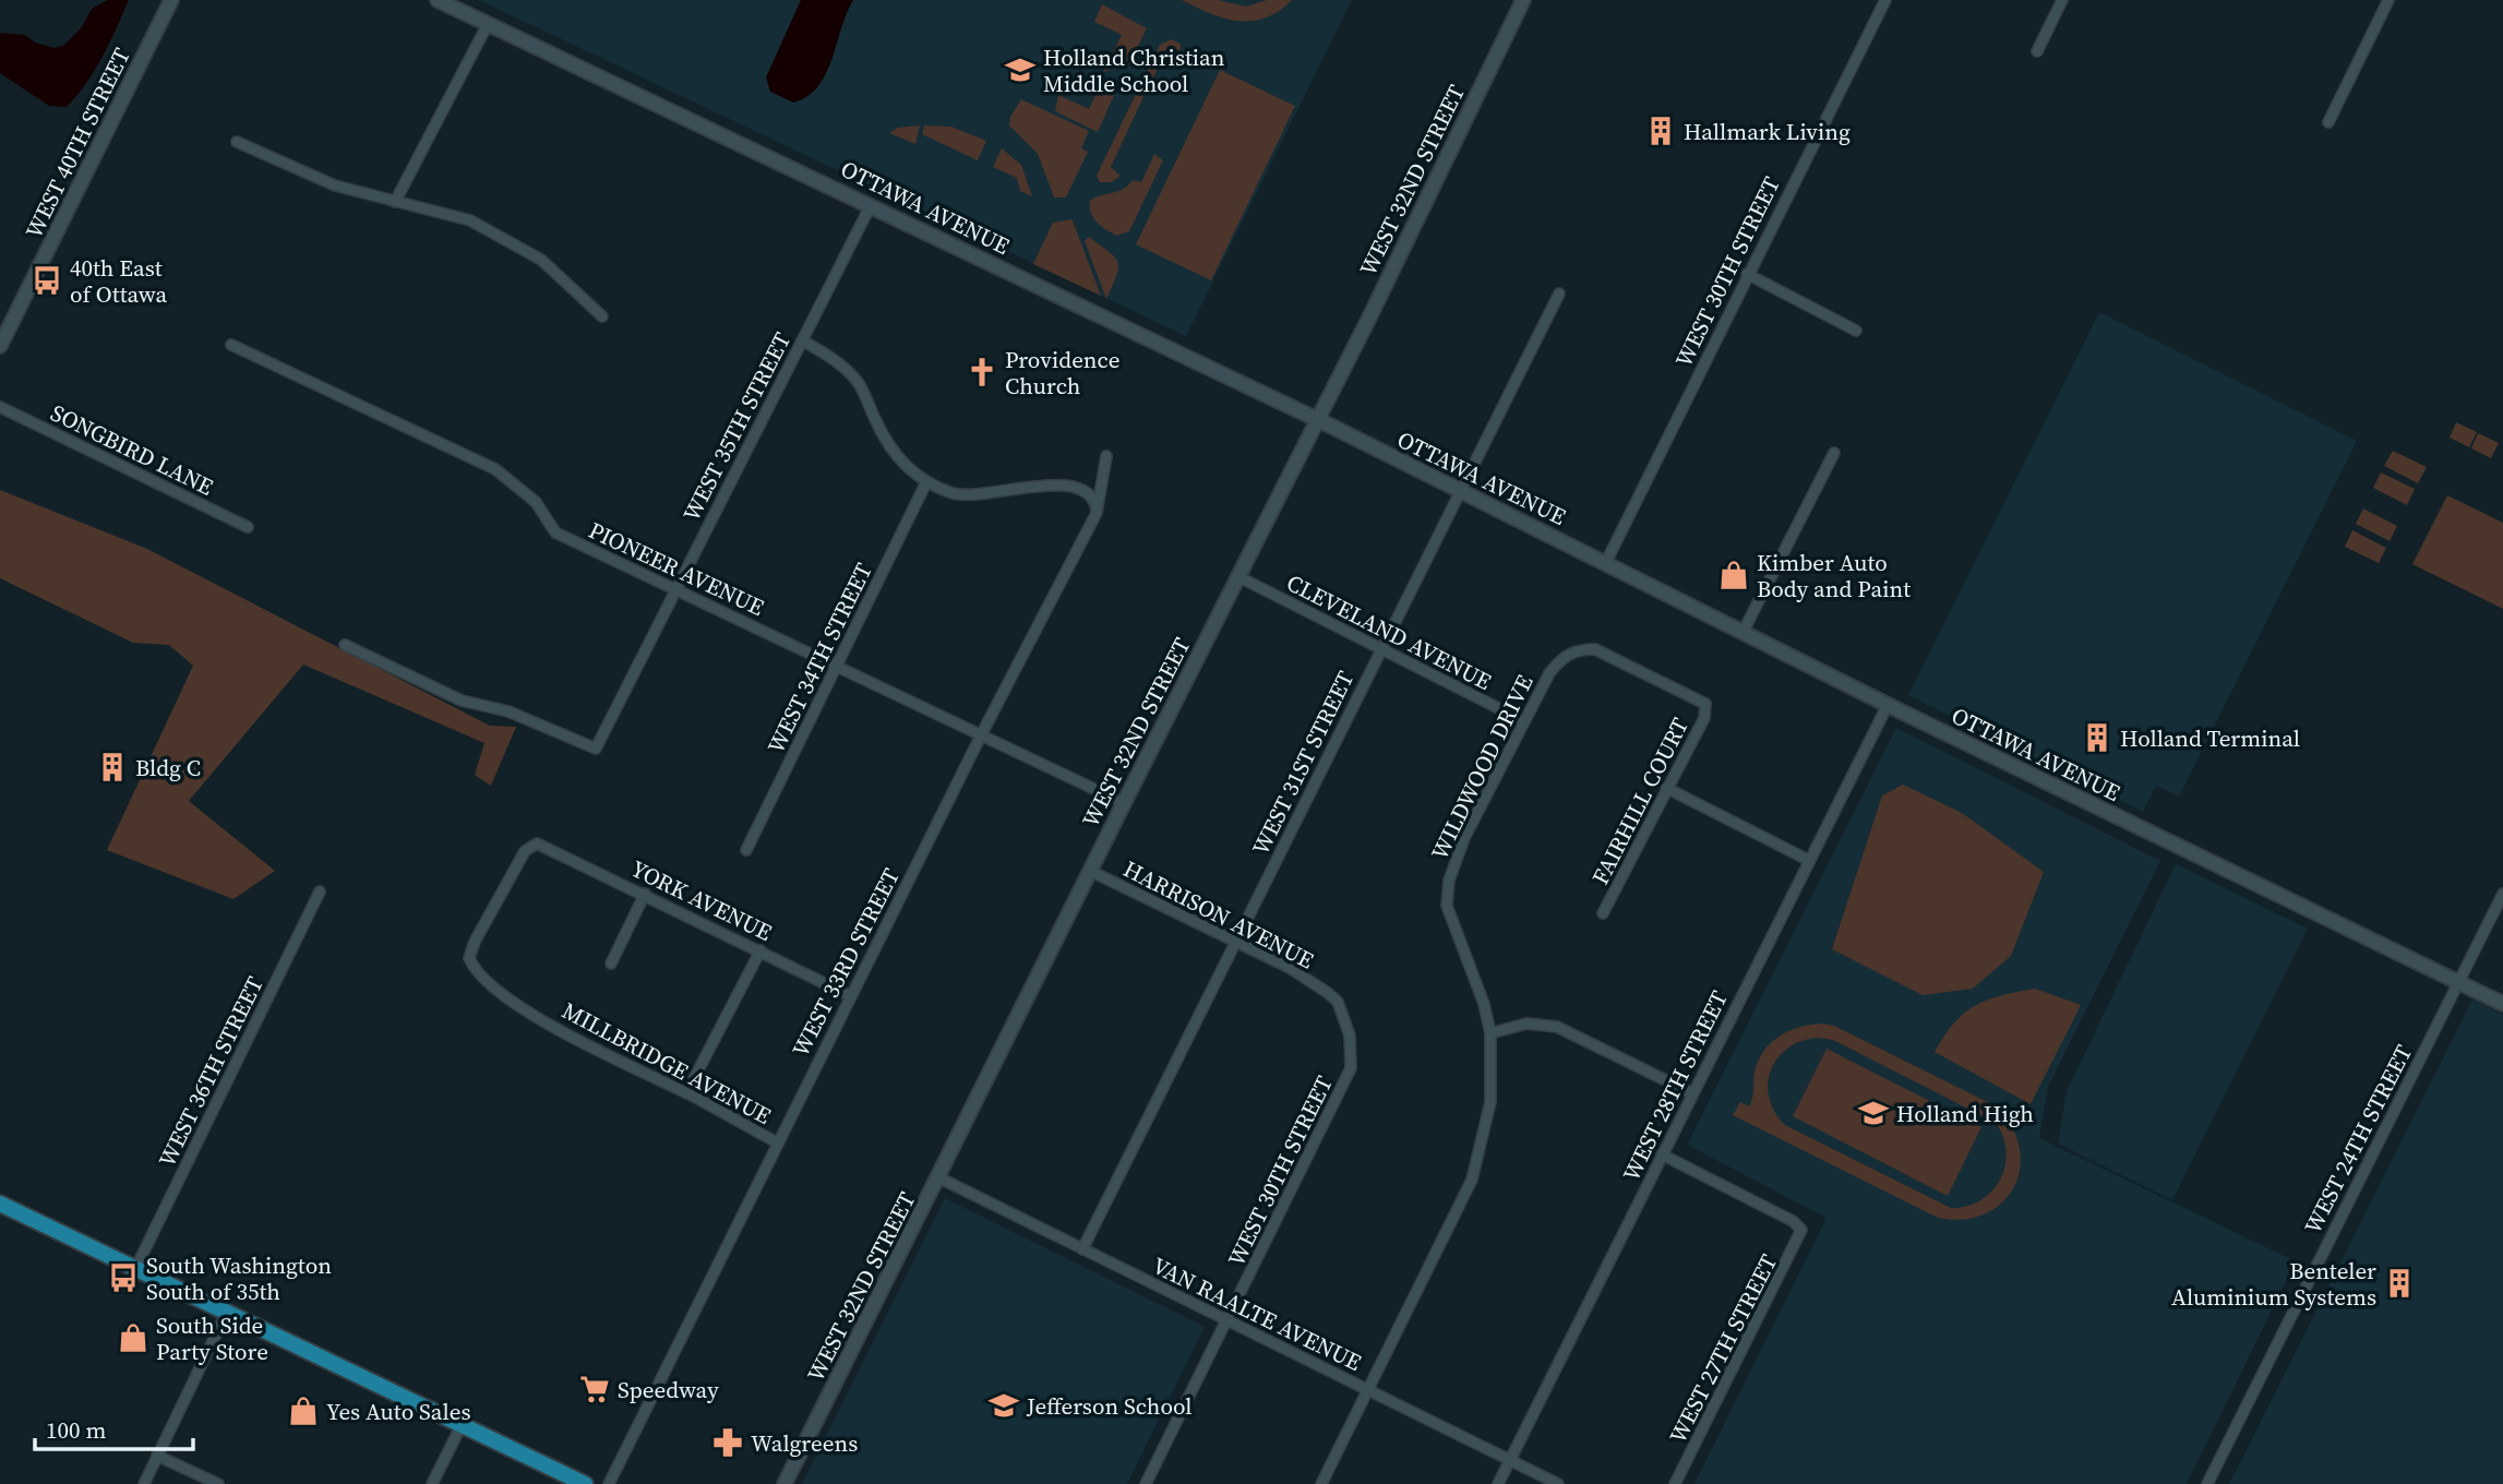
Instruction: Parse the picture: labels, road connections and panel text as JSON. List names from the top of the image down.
{
  "streets": {
    "street": [
      "WEST 40TH STREET",
      "WEST 32ND STREET",
      "OTTAWA AVENUE",
      "WEST 30TH STREET",
      "WEST 35TH STREET",
      "SONGBIRD LANE",
      "PIONEER AVENUE",
      "CLEVELAND AVENUE",
      "WEST 34TH STREET",
      "WEST 31ST STREET",
      "WILDWOOD DRIVE",
      "FAIRHILL COURT",
      "YORK AVENUE",
      "HARRISON AVENUE",
      "WEST 33RD STREET",
      "MILLBRIDGE AVENUE",
      "WEST 36TH STREET",
      "WEST 28TH STREET",
      "WEST 24TH STREET",
      "VAN RAALTE AVENUE",
      "WEST 27TH STREET"
    ]
  },
  "crossings": [
    ["WEST 32ND STREET", "OTTAWA AVENUE"],
    ["WEST 32ND STREET", "PIONEER AVENUE"],
    ["WEST 32ND STREET", "CLEVELAND AVENUE"],
    ["WEST 32ND STREET", "HARRISON AVENUE"],
    ["WEST 32ND STREET", "VAN RAALTE AVENUE"],
    ["OTTAWA AVENUE", "WEST 30TH STREET"],
    ["OTTAWA AVENUE", "WEST 35TH STREET"],
    ["OTTAWA AVENUE", "WEST 31ST STREET"],
    ["OTTAWA AVENUE", "WEST 28TH STREET"],
    ["OTTAWA AVENUE", "WEST 24TH STREET"],
    ["WEST 30TH STREET", "HARRISON AVENUE"],
    ["WEST 30TH STREET", "VAN RAALTE AVENUE"],
    ["WEST 35TH STREET", "PIONEER AVENUE"],
    ["PIONEER AVENUE", "WEST 34TH STREET"],
    ["PIONEER AVENUE", "WEST 33RD STREET"],
    ["CLEVELAND AVENUE", "WEST 31ST STREET"],
    ["CLEVELAND AVENUE", "WILDWOOD DRIVE"],
    ["WEST 31ST STREET", "HARRISON AVENUE"],
    ["WEST 31ST STREET", "VAN RAALTE AVENUE"],
    ["WILDWOOD DRIVE", "FAIRHILL COURT"],
    ["WILDWOOD DRIVE", "VAN RAALTE AVENUE"],
    ["YORK AVENUE", "WEST 33RD STREET"],
    ["YORK AVENUE", "MILLBRIDGE AVENUE"],
    ["WEST 33RD STREET", "MILLBRIDGE AVENUE"],
    ["WEST 28TH STREET", "VAN RAALTE AVENUE"],
    ["WEST 28TH STREET", "WEST 27TH STREET"]
  ],
  "places": {
    "school or university": ["Holland Christian Middle School", "Holland High", "Jefferson School"],
    "building": [
      "Hallmark Living",
      "Holland Terminal",
      "Bldg C",
      "Benteler Aluminium Systems"
    ],
    "bus stop": ["40th East of Ottawa", "South Washington South of 35th"],
    "church": ["Providence Church"],
    "shop": ["Kimber Auto Body and Paint", "South Side Party Store", "Yes Auto Sales"],
    "supermarket": ["Speedway"],
    "pharmacy": ["Walgreens"]
  },
  "scale_bar": "100 m"
}
